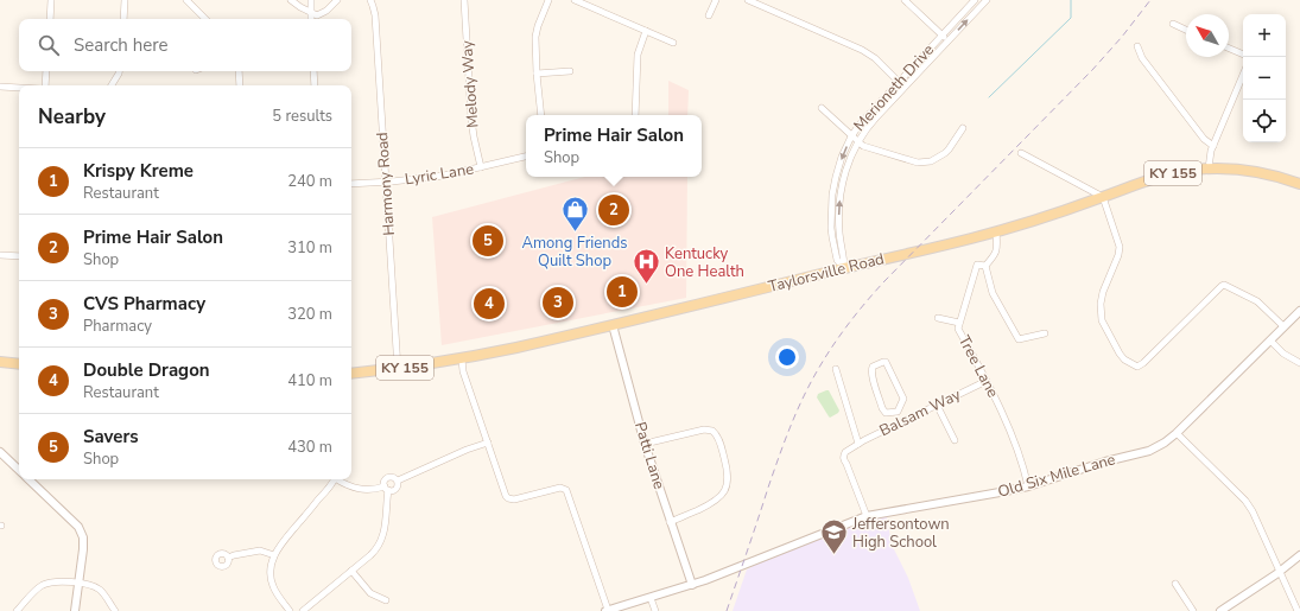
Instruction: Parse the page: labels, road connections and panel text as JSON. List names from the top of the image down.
{
  "streets": {
    "main road": ["KY 155", "Taylorsville Road"],
    "street": [
      "Melody Way",
      "Merioneth Drive",
      "Lyric Lane",
      "Harmony Road",
      "Tree Lane",
      "Balsam Way",
      "Patti Lane",
      "Old Six Mile Lane"
    ]
  },
  "crossings": [
    ["Melody Way", "Lyric Lane"],
    ["Merioneth Drive", "Taylorsville Road"],
    ["Lyric Lane", "Harmony Road"],
    ["Harmony Road", "Taylorsville Road"],
    ["Taylorsville Road", "Tree Lane"],
    ["Taylorsville Road", "Patti Lane"],
    ["Tree Lane", "Balsam Way"],
    ["Tree Lane", "Old Six Mile Lane"],
    ["Patti Lane", "Old Six Mile Lane"]
  ],
  "places": {
    "shop": ["Among Friends Quilt Shop"],
    "hospital": ["Kentucky One Health"],
    "school or university": ["Jeffersontown High School"]
  },
  "north": "top left",
  "page": {
    "map_buttons": ["+", "−"],
    "search": "Search here",
    "heading": ["Nearby", "5 results"],
    "popup": ["Prime Hair Salon", "Shop"],
    "list": [
      {
        "mark": "1",
        "name": "Krispy Kreme",
        "note": "Restaurant",
        "value": "240 m"
      },
      {
        "mark": "2",
        "name": "Prime Hair Salon",
        "note": "Shop",
        "value": "310 m"
      },
      {
        "mark": "3",
        "name": "CVS Pharmacy",
        "note": "Pharmacy",
        "value": "320 m"
      },
      {
        "mark": "4",
        "name": "Double Dragon",
        "note": "Restaurant",
        "value": "410 m"
      },
      {
        "mark": "5",
        "name": "Savers",
        "note": "Shop",
        "value": "430 m"
      }
    ],
    "pins": [
      "2",
      "5",
      "1",
      "3",
      "4"
    ]
  }
}
